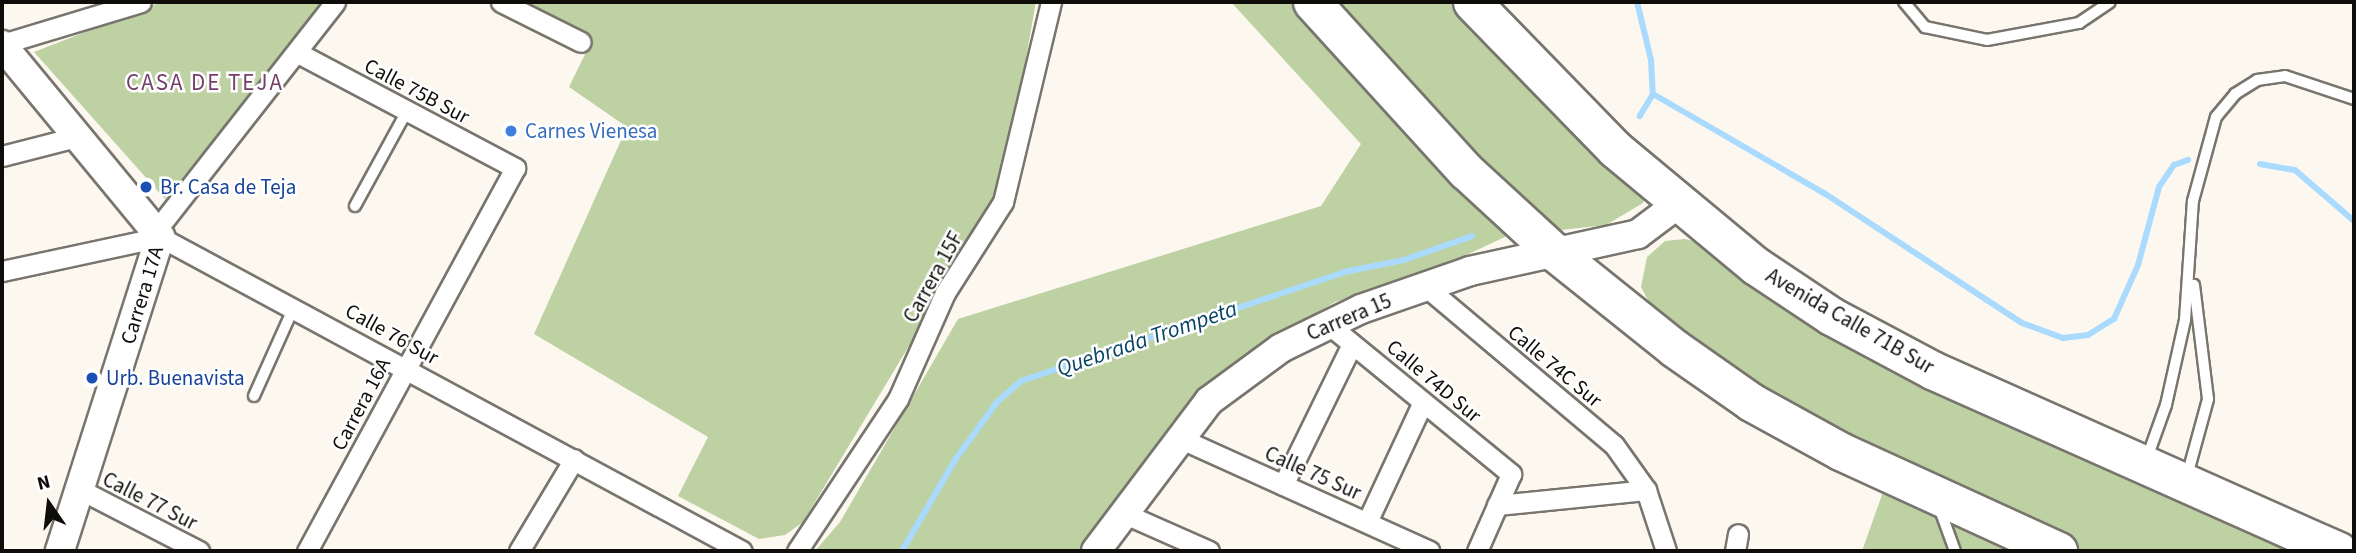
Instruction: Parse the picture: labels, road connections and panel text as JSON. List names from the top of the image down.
{
  "streets": {
    "highway": ["Avenida Calle 71B Sur"],
    "street": [
      "Calle 75B Sur",
      "Carrera 15F",
      "Carrera 17A",
      "Carrera 15",
      "Calle 76 Sur",
      "Calle 74C Sur",
      "Calle 74D Sur",
      "Carrera 16A",
      "Calle 75 Sur",
      "Calle 77 Sur"
    ]
  },
  "crossings": [
    ["Calle 75B Sur", "Carrera 16A"],
    ["Carrera 17A", "Calle 76 Sur"],
    ["Carrera 17A", "Calle 77 Sur"],
    ["Carrera 15", "Avenida Calle 71B Sur"],
    ["Carrera 15", "Calle 74C Sur"],
    ["Carrera 15", "Calle 74D Sur"],
    ["Carrera 15", "Calle 75 Sur"],
    ["Calle 76 Sur", "Carrera 16A"]
  ],
  "districts": ["CASA DE TEJA"],
  "water": ["Quebrada Trompeta"],
  "places": ["Carnes Vienesa", "Br. Casa de Teja", "Urb. Buenavista"],
  "north": "top"
}
